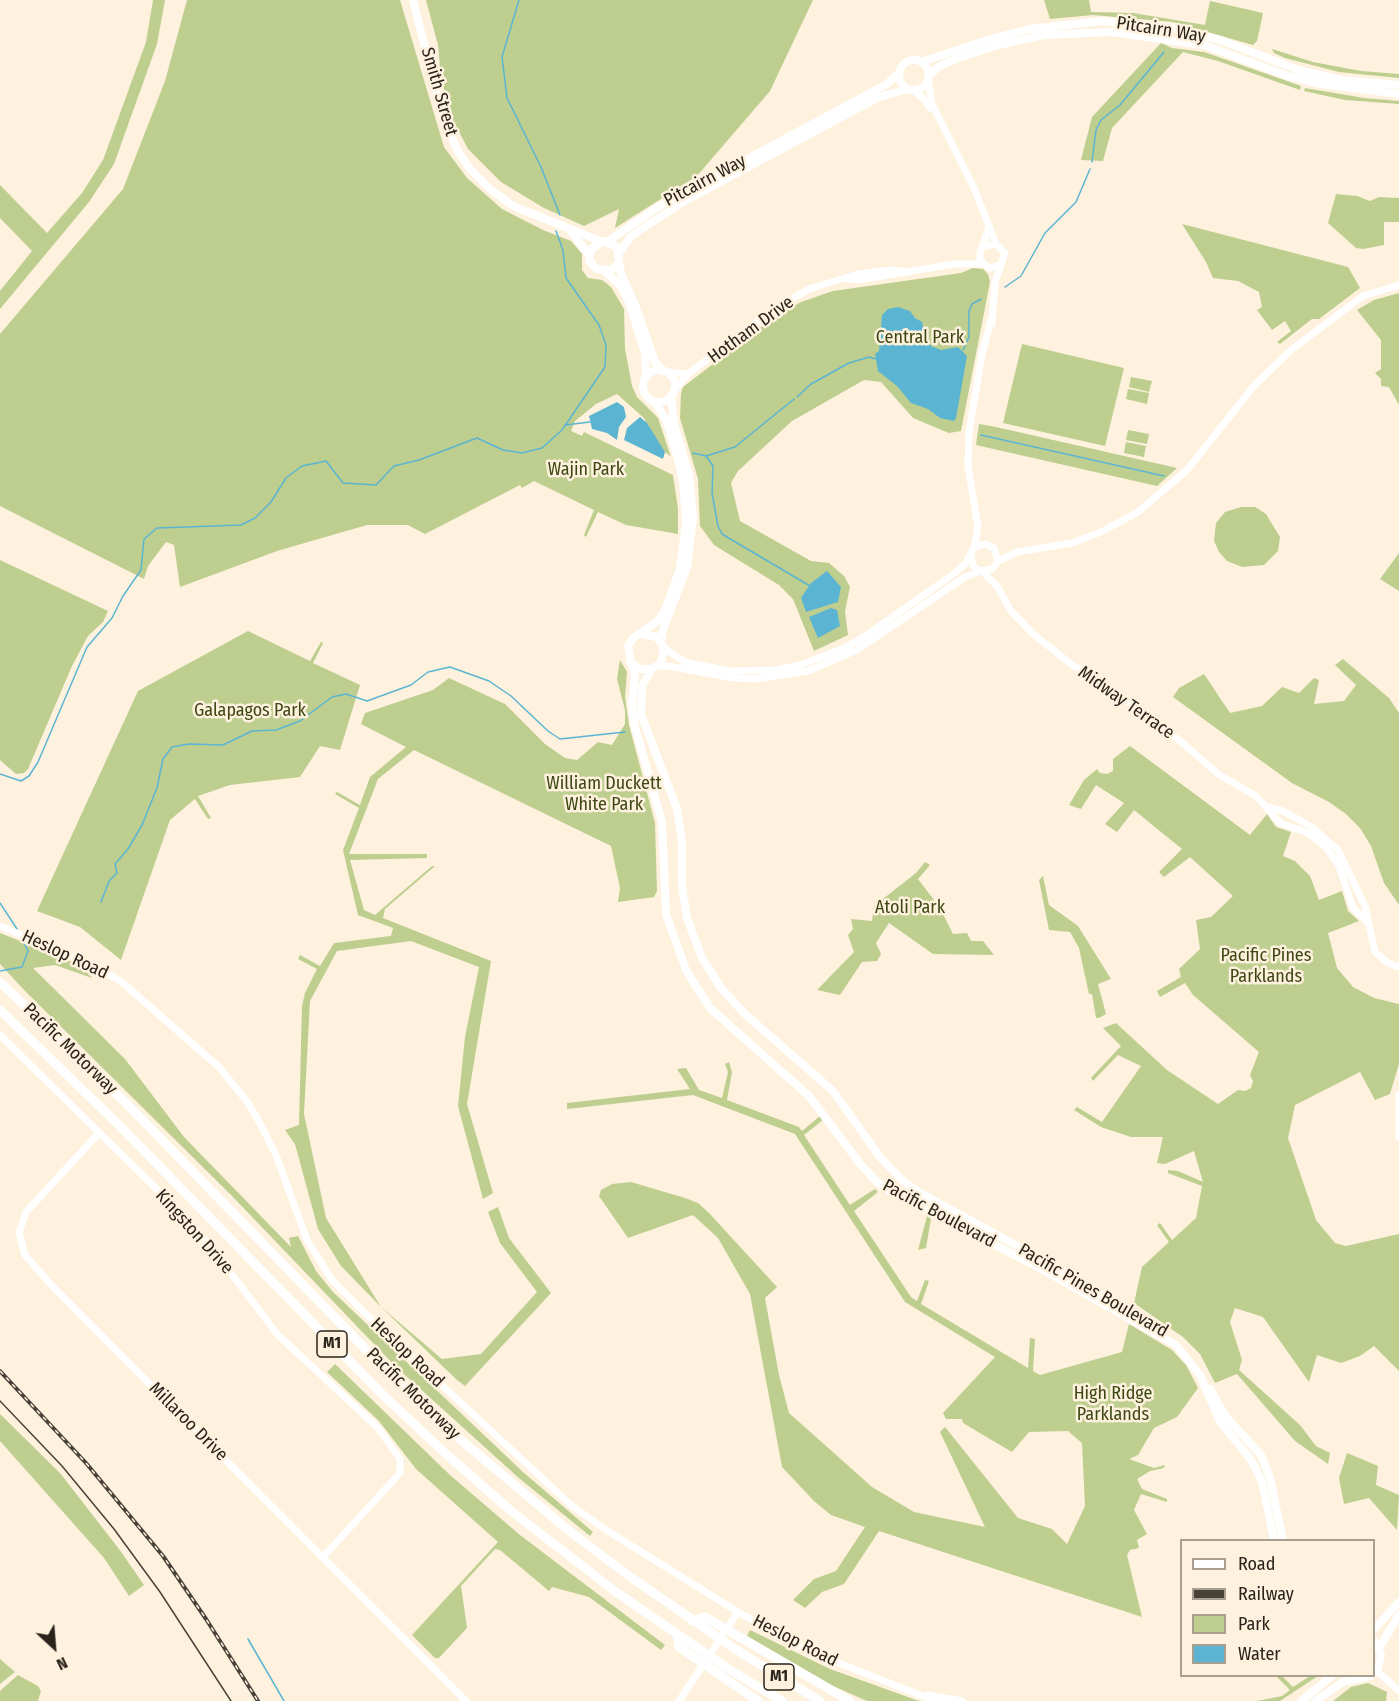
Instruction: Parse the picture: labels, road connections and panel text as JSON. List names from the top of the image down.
{
  "streets": {
    "highway": ["Pacific Motorway", "M1"],
    "main road": [
      "Pitcairn Way",
      "Smith Street",
      "Pacific Boulevard",
      "Pacific Pines Boulevard"
    ],
    "street": [
      "Hotham Drive",
      "Midway Terrace",
      "Heslop Road",
      "Kingston Drive",
      "Millaroo Drive"
    ]
  },
  "crossings": [
    ["Pitcairn Way", "Smith Street"],
    ["Pacific Boulevard", "Pacific Pines Boulevard"],
    ["Kingston Drive", "Millaroo Drive"]
  ],
  "parks": [
    "Central Park",
    "Wajin Park",
    "Galapagos Park",
    "William Duckett White Park",
    "Atoli Park",
    "Pacific Pines Parklands",
    "High Ridge Parklands"
  ],
  "legend": [
    "Road",
    "Railway",
    "Park",
    "Water"
  ],
  "north": "bottom right"
}
